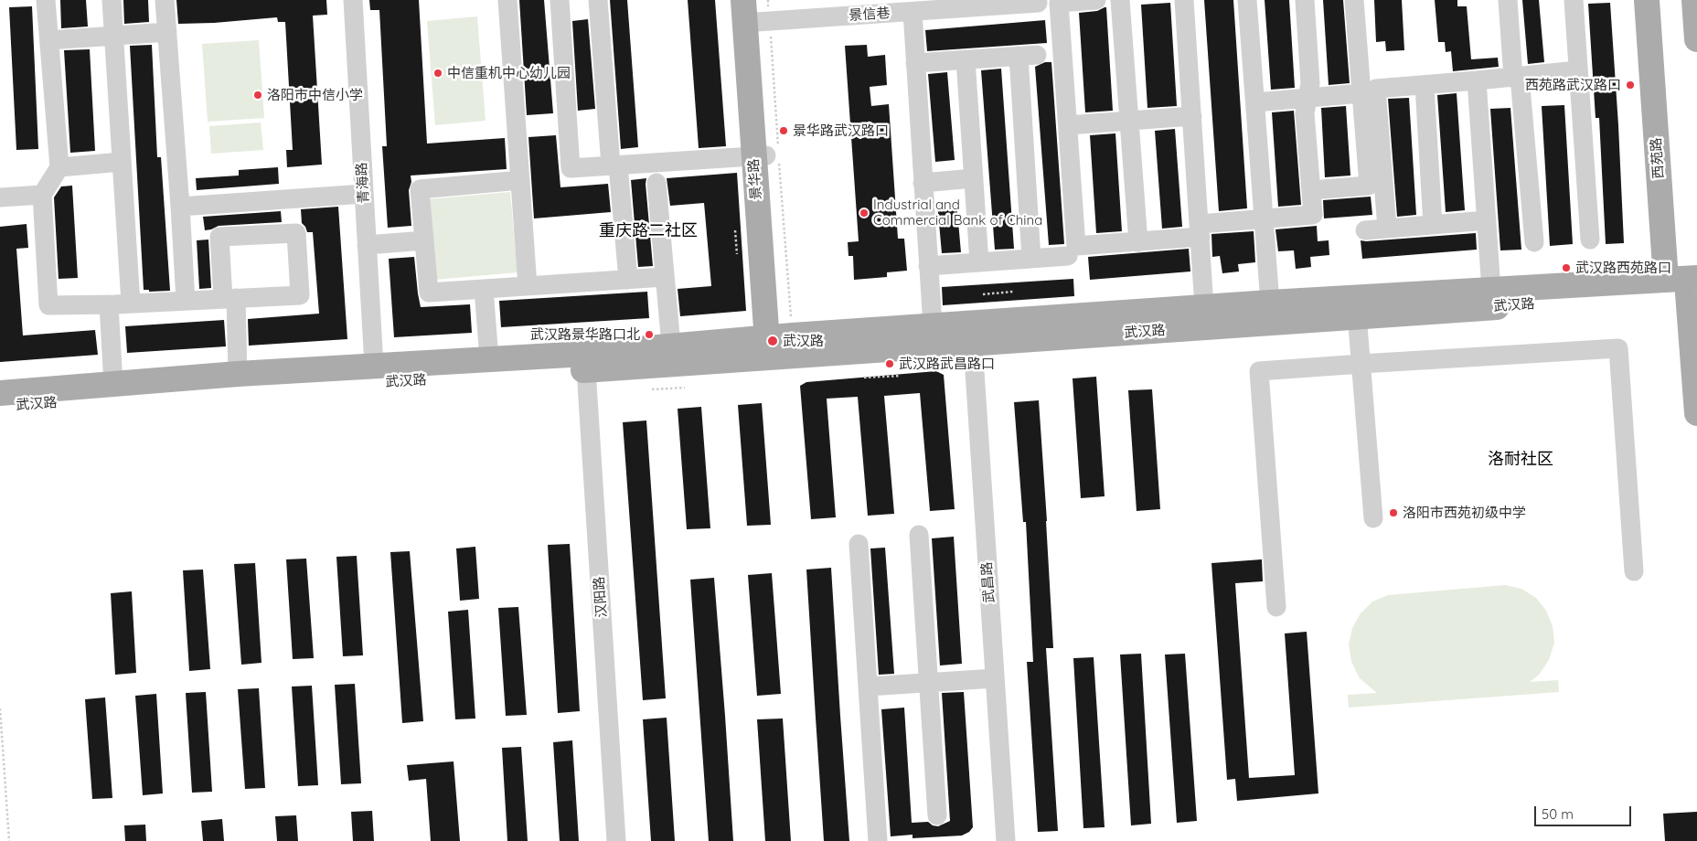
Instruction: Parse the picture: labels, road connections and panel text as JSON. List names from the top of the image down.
{
  "streets": {
    "main road": ["西苑路", "景华路", "武汉路"],
    "street": [
      "景信巷",
      "青海路",
      "武昌路",
      "汉阳路"
    ]
  },
  "crossings": [
    ["景信巷", "景华路"],
    ["西苑路", "武汉路"],
    ["景华路", "武汉路"],
    ["青海路", "武汉路"],
    ["武汉路", "武昌路"],
    ["武汉路", "汉阳路"]
  ],
  "districts": ["重庆路二社区", "洛耐社区"],
  "places": [
    "中信重机中心幼儿园",
    "西苑路武汉路口",
    "洛阳市中信小学",
    "景华路武汉路口",
    "Industrial and Commercial Bank of China",
    "武汉路西苑路口",
    "武汉路景华路口北",
    "武汉路",
    "武汉路武昌路口",
    "洛阳市西苑初级中学"
  ],
  "scale_bar": "50 m"
}
